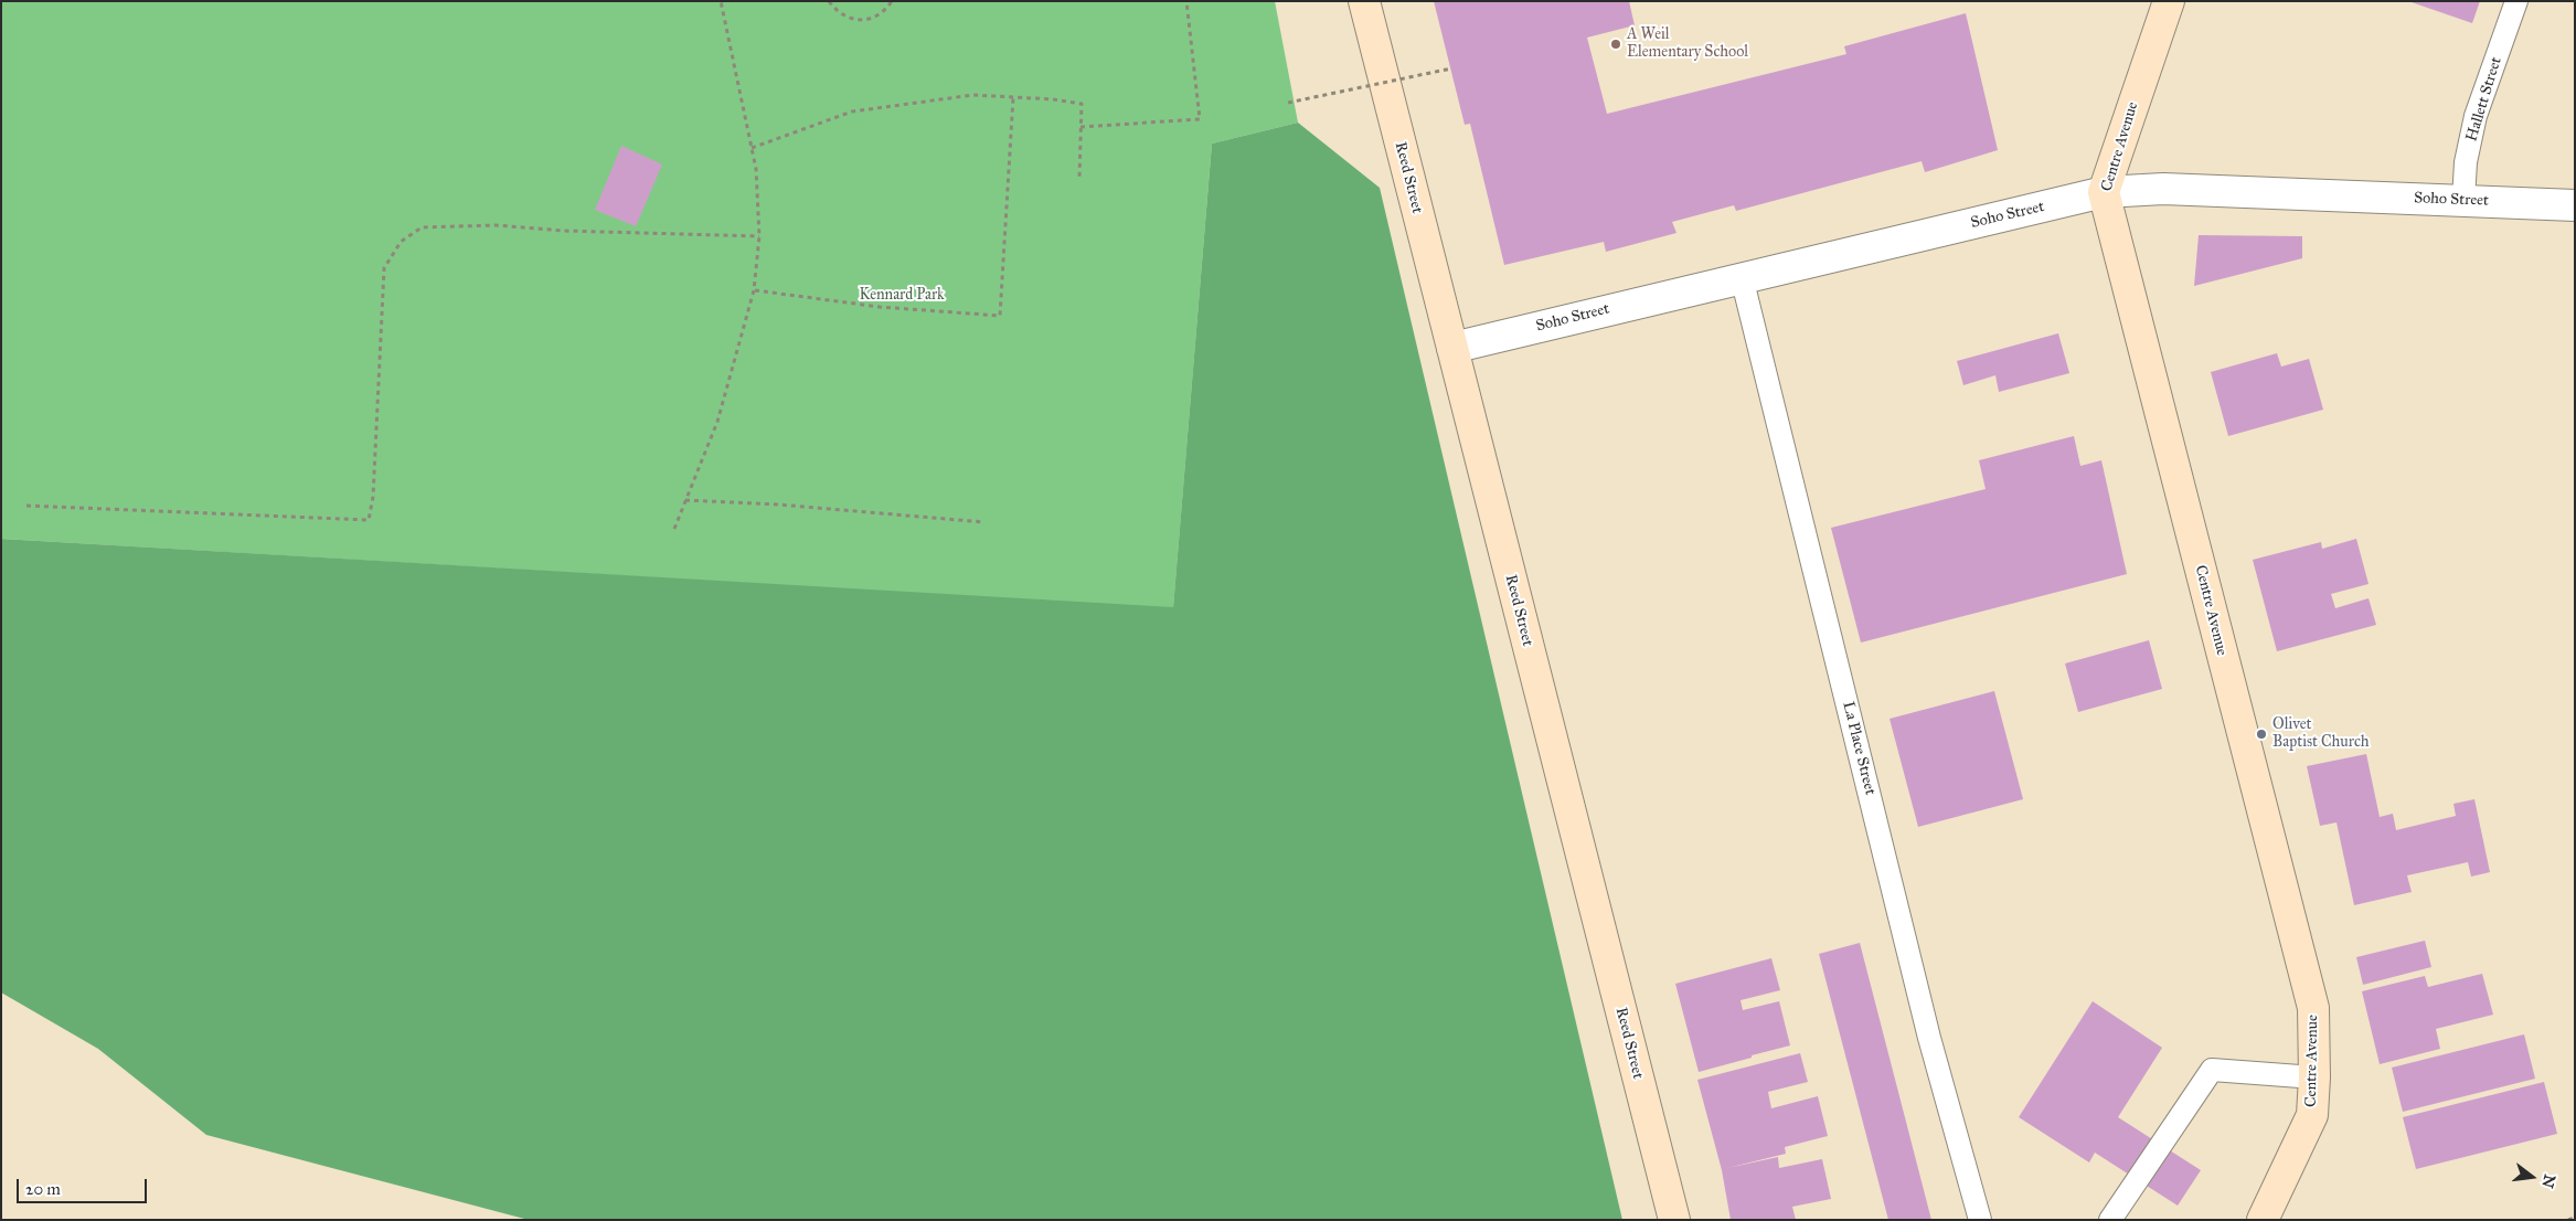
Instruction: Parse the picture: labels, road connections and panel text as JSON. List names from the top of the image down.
{
  "streets": {
    "main road": ["Centre Avenue", "Reed Street"],
    "street": ["Soho Street"],
    "lane": ["Hallett Street", "La Place Street"]
  },
  "crossings": [
    ["Hallett Street", "Soho Street"],
    ["Centre Avenue", "Soho Street"],
    ["Reed Street", "Soho Street"],
    ["Soho Street", "La Place Street"]
  ],
  "parks": ["Kennard Park"],
  "places": ["A Weil Elementary School", "Olivet Baptist Church"],
  "scale_bar": "20 m",
  "north": "right"
}
